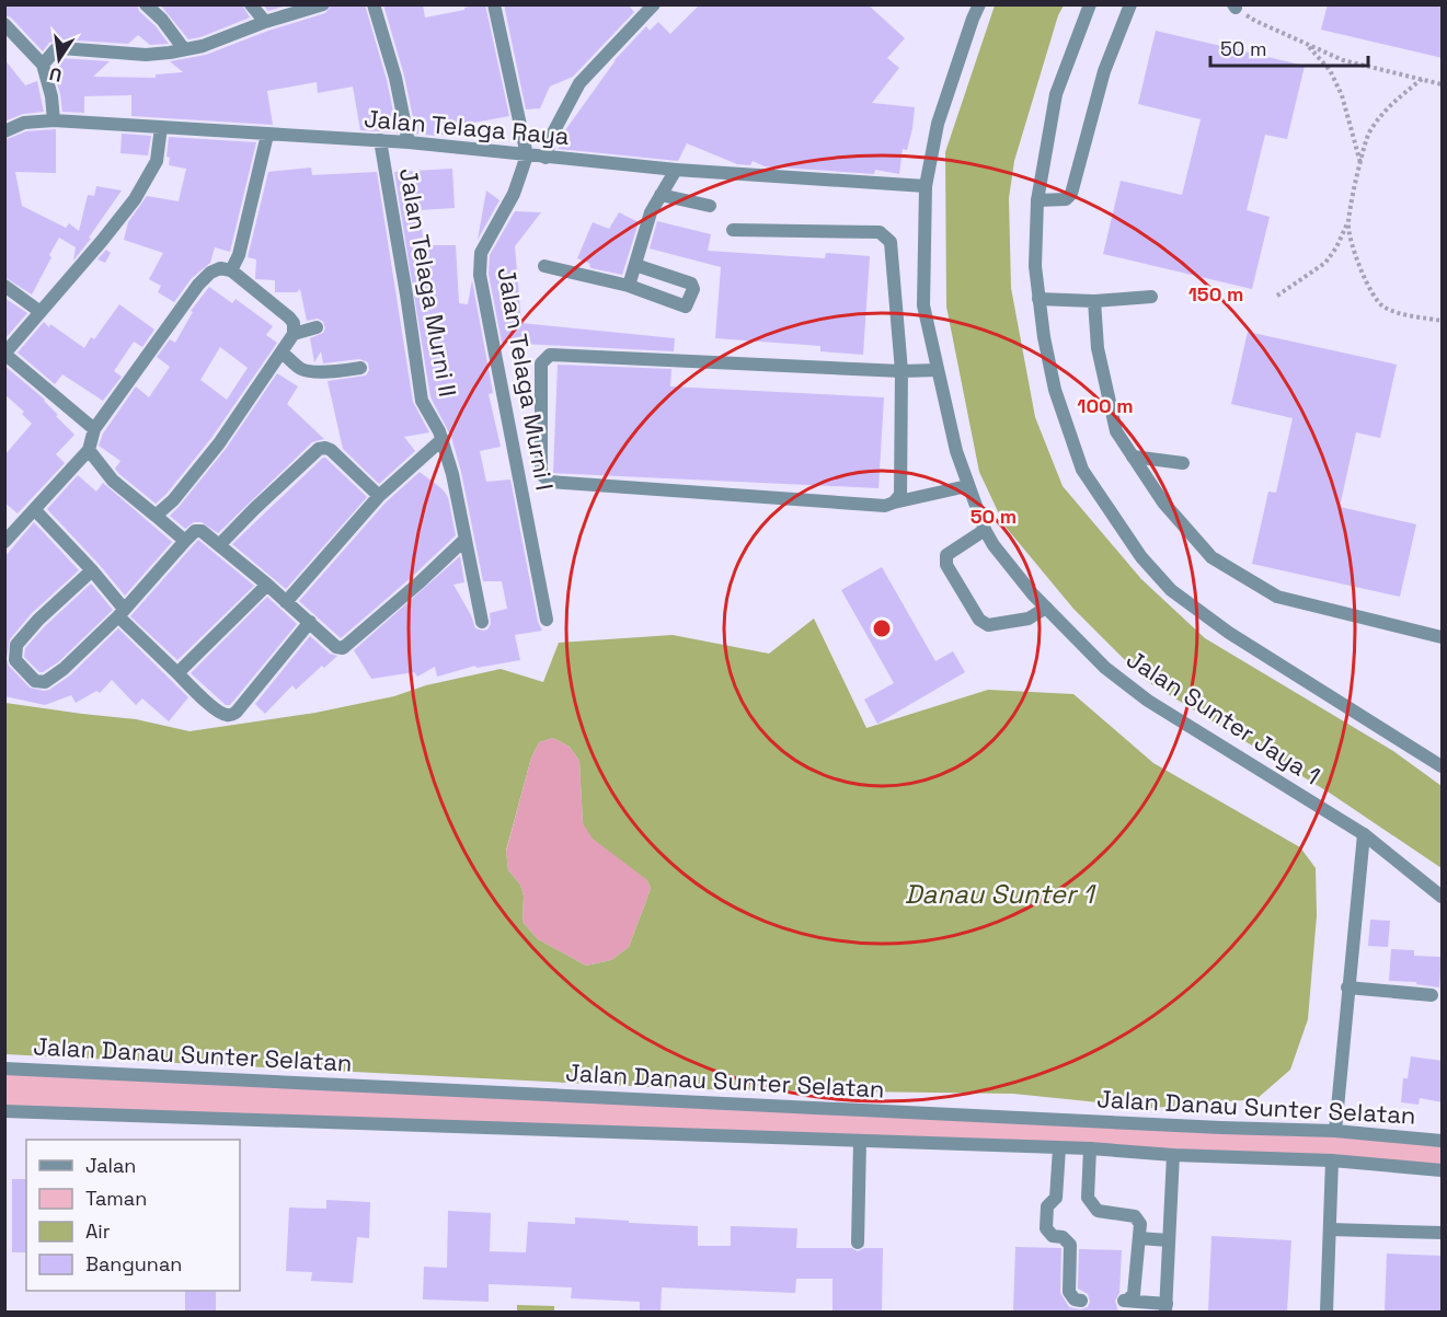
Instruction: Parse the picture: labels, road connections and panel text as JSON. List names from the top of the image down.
{
  "streets": {
    "street": [
      "Jalan Telaga Raya",
      "Jalan Telaga Murni II",
      "Jalan Telaga Murni I",
      "Jalan Sunter Jaya 1",
      "Jalan Danau Sunter Selatan"
    ]
  },
  "crossings": [
    ["Jalan Telaga Raya", "Jalan Telaga Murni II"],
    ["Jalan Telaga Raya", "Jalan Telaga Murni I"],
    ["Jalan Telaga Raya", "Jalan Sunter Jaya 1"]
  ],
  "water": ["Danau Sunter 1"],
  "legend": [
    "Jalan",
    "Taman",
    "Air",
    "Bangunan"
  ],
  "scale_bar": "50 m",
  "north": "bottom",
  "rings": ["150 m", "100 m", "50 m"]
}
